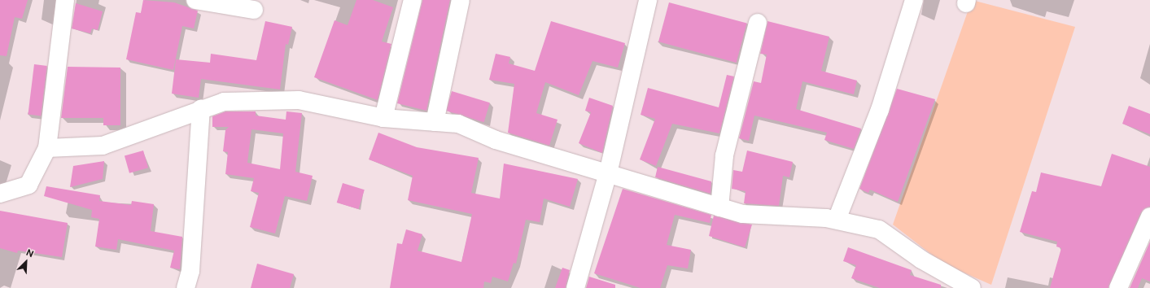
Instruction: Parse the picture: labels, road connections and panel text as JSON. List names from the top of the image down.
{
  "north": "top right"
}
